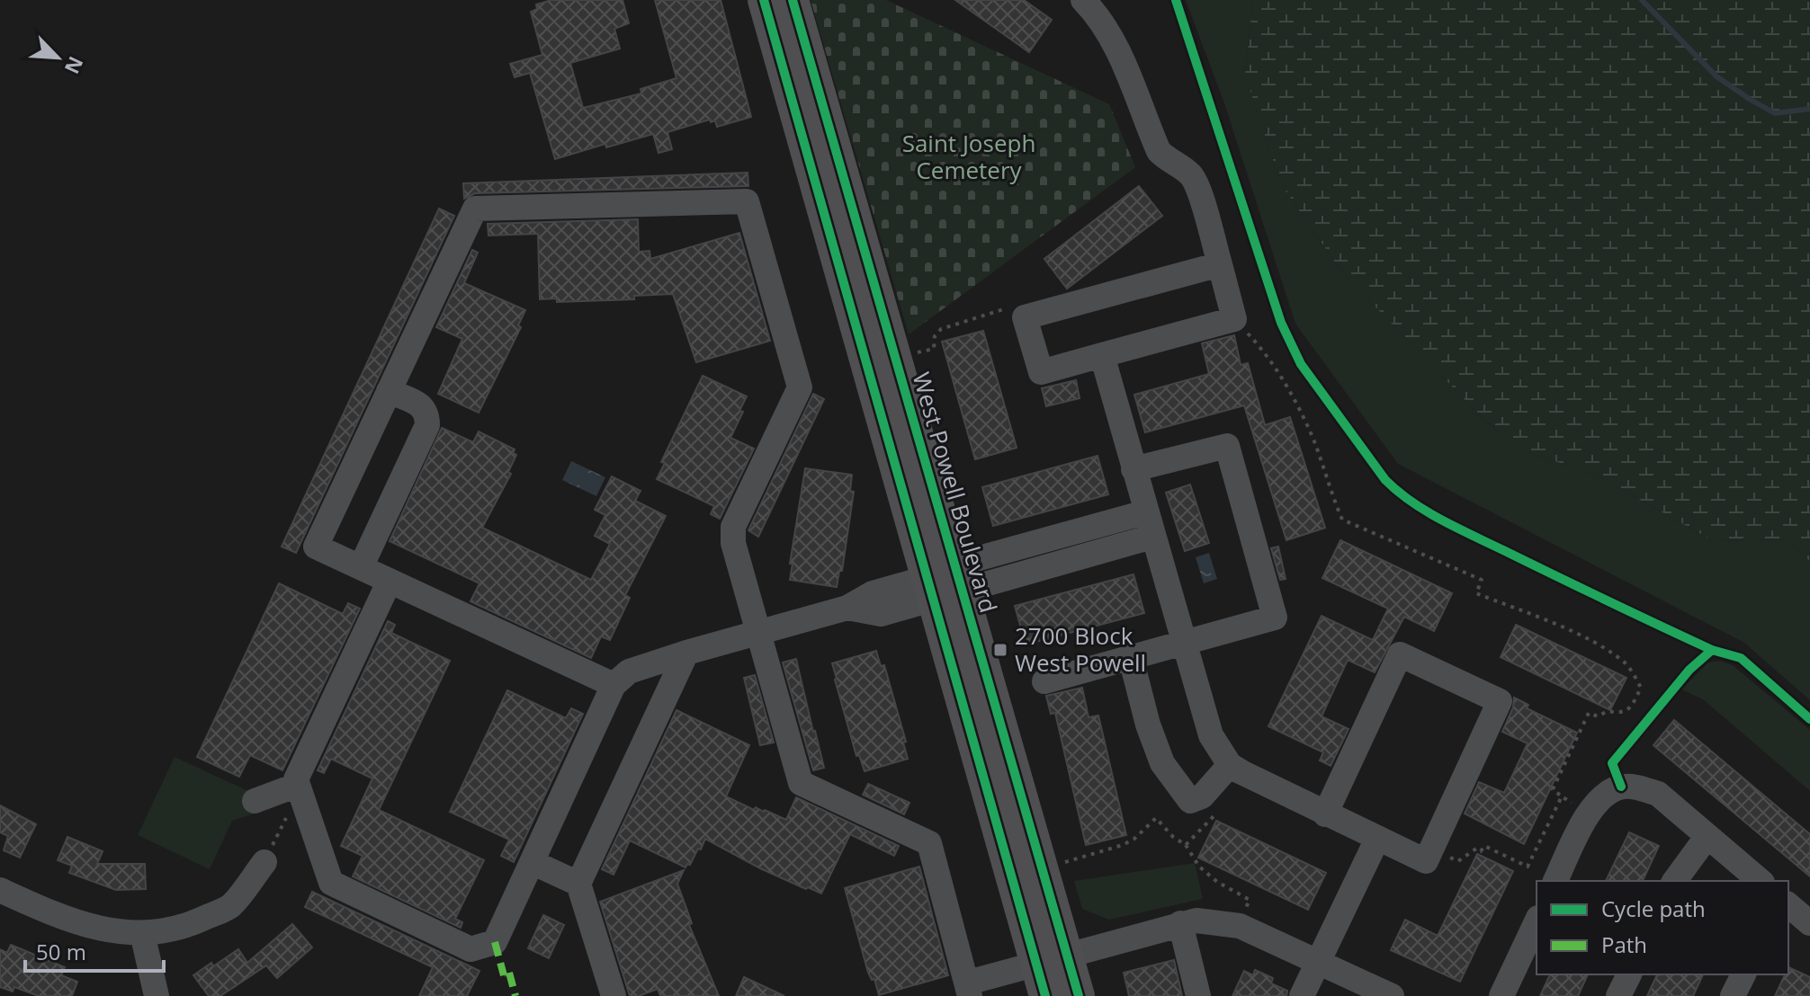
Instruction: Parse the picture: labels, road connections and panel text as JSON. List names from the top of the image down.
{
  "streets": {
    "main road": ["West Powell Boulevard"]
  },
  "parks": ["Saint Joseph Cemetery"],
  "places": {
    "transit": ["2700 Block West Powell"]
  },
  "legend": ["Cycle path", "Path"],
  "scale_bar": "50 m",
  "north": "bottom right"
}
